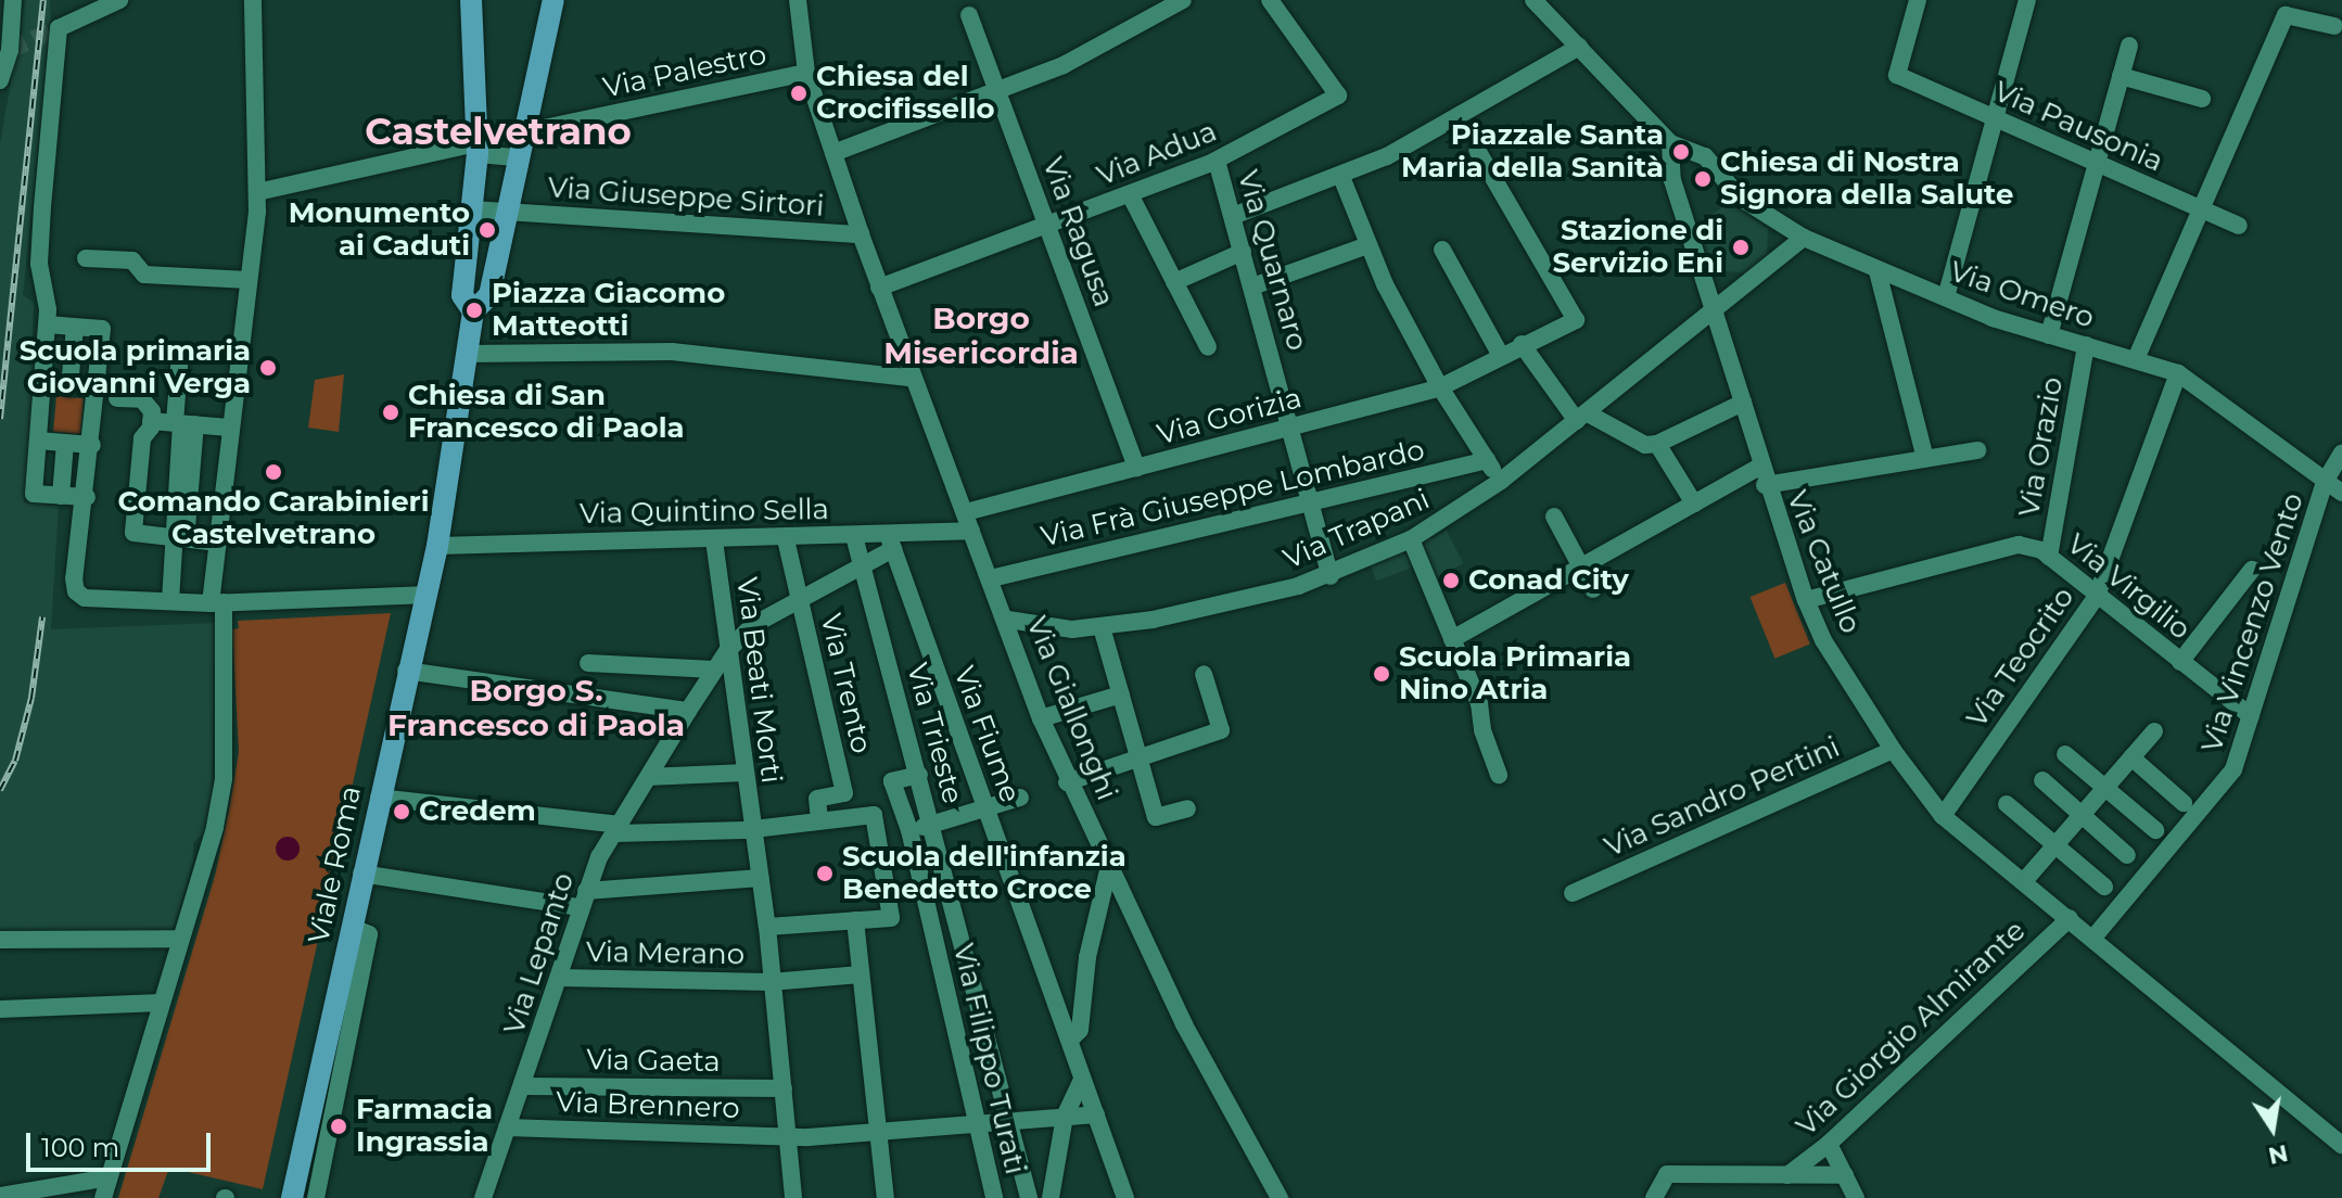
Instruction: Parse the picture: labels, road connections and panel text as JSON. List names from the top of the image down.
{
  "streets": {
    "main road": ["Viale Roma"],
    "street": [
      "Via Palestro",
      "Via Pausonia",
      "Via Adua",
      "Via Giuseppe Sirtori",
      "Via Ragusa",
      "Via Quarnaro",
      "Via Omero",
      "Via Gorizia",
      "Via Orazio",
      "Via Frà Giuseppe Lombardo",
      "Via Quintino Sella",
      "Via Trapani",
      "Via Catullo",
      "Via Virgilio",
      "Via Vincenzo Vento",
      "Via Teocrito",
      "Via Beati Morti",
      "Via Trento",
      "Via Giallonghi",
      "Via Trieste",
      "Via Fiume",
      "Via Sandro Pertini",
      "Via Lepanto",
      "Via Merano",
      "Via Giorgio Almirante",
      "Via Filippo Turati",
      "Via Gaeta",
      "Via Brennero"
    ]
  },
  "crossings": [
    ["Via Palestro", "Via Giallonghi"],
    ["Via Adua", "Via Ragusa"],
    ["Via Adua", "Via Quarnaro"],
    ["Via Adua", "Via Giallonghi"],
    ["Via Giuseppe Sirtori", "Via Giallonghi"],
    ["Via Ragusa", "Via Gorizia"],
    ["Via Quarnaro", "Via Gorizia"],
    ["Via Quarnaro", "Via Frà Giuseppe Lombardo"],
    ["Via Quarnaro", "Via Trapani"],
    ["Via Omero", "Via Orazio"],
    ["Via Omero", "Via Catullo"],
    ["Via Omero", "Via Vincenzo Vento"],
    ["Via Omero", "Via Teocrito"],
    ["Via Gorizia", "Via Giallonghi"],
    ["Via Orazio", "Via Virgilio"],
    ["Via Frà Giuseppe Lombardo", "Via Giallonghi"],
    ["Via Quintino Sella", "Via Beati Morti"],
    ["Via Quintino Sella", "Via Trento"],
    ["Via Quintino Sella", "Via Giallonghi"],
    ["Via Quintino Sella", "Via Trieste"],
    ["Via Quintino Sella", "Via Fiume"],
    ["Via Quintino Sella", "Viale Roma"],
    ["Via Quintino Sella", "Via Lepanto"],
    ["Via Trapani", "Via Catullo"],
    ["Via Trapani", "Via Giallonghi"],
    ["Via Catullo", "Via Virgilio"],
    ["Via Catullo", "Via Vincenzo Vento"],
    ["Via Catullo", "Via Teocrito"],
    ["Via Catullo", "Via Sandro Pertini"],
    ["Via Catullo", "Via Giorgio Almirante"],
    ["Via Virgilio", "Via Vincenzo Vento"],
    ["Via Virgilio", "Via Teocrito"],
    ["Via Beati Morti", "Via Lepanto"],
    ["Via Trento", "Via Lepanto"],
    ["Via Trieste", "Via Lepanto"],
    ["Via Trieste", "Via Filippo Turati"],
    ["Via Trieste", "Via Brennero"],
    ["Via Fiume", "Via Lepanto"],
    ["Via Fiume", "Via Brennero"],
    ["Via Lepanto", "Via Merano"],
    ["Via Lepanto", "Via Gaeta"],
    ["Via Lepanto", "Via Brennero"],
    ["Via Filippo Turati", "Via Brennero"]
  ],
  "districts": ["Castelvetrano", "Borgo Misericordia", "Borgo S. Francesco di Paola"],
  "places": [
    "Chiesa del Crocifissello",
    "Piazzale Santa Maria della Sanità",
    "Chiesa di Nostra Signora della Salute",
    "Monumento ai Caduti",
    "Stazione di Servizio Eni",
    "Piazza Giacomo Matteotti",
    "Scuola primaria Giovanni Verga",
    "Chiesa di San Francesco di Paola",
    "Comando Carabinieri Castelvetrano",
    "Conad City",
    "Scuola Primaria Nino Atria",
    "Credem",
    "Scuola dell'infanzia Benedetto Croce",
    "Farmacia Ingrassia"
  ],
  "scale_bar": "100 m",
  "north": "bottom"
}
